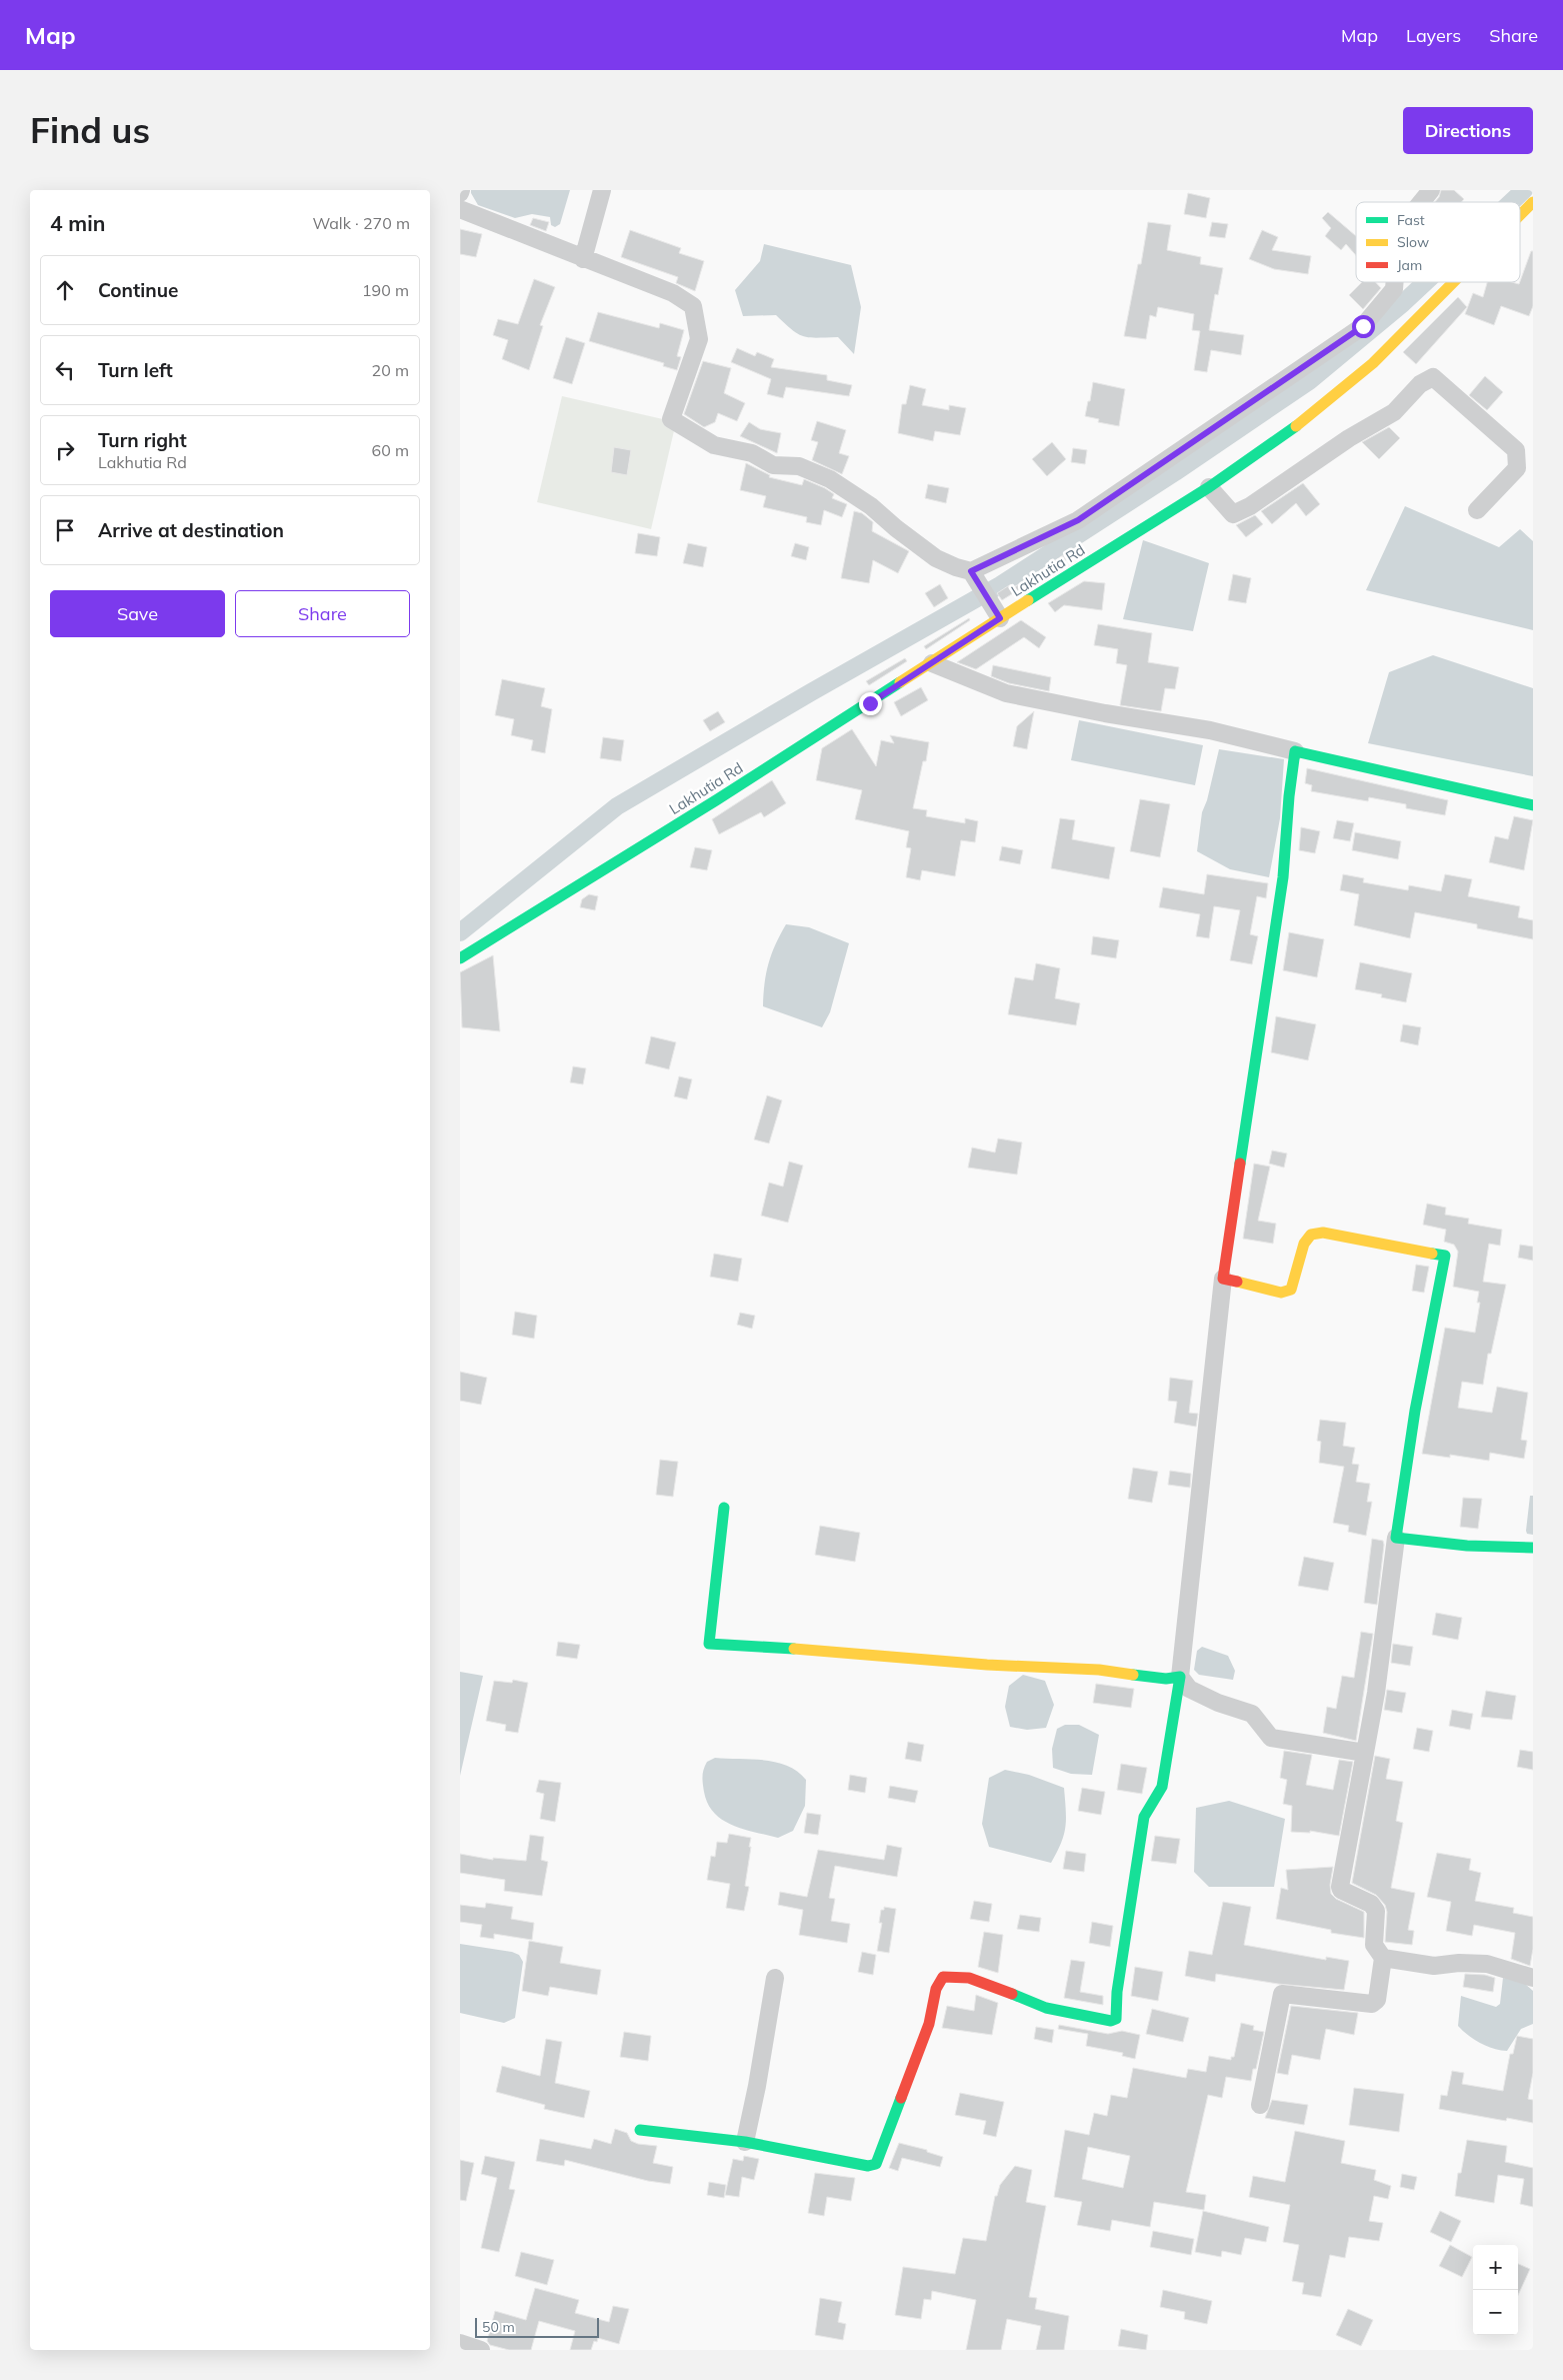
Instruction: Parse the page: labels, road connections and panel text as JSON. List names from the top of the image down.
{
  "streets": {
    "street": ["Lakhutia Rd"]
  },
  "legend": ["Fast", "Slow", "Jam"],
  "scale_bar": "50 m",
  "page": {
    "header": "Map",
    "nav": ["Map", "Layers", "Share"],
    "buttons": [
      "Directions",
      ["Save", "Share"]
    ],
    "title": "Find us",
    "heading": ["4 min", "Walk · 270 m"],
    "list": [
      ["Continue", "190 m"],
      ["Turn left", "20 m"],
      ["Turn right", "Lakhutia Rd", "60 m"],
      "Arrive at destination"
    ],
    "map_buttons": ["+", "−"],
    "scale": "50 m"
  }
}
